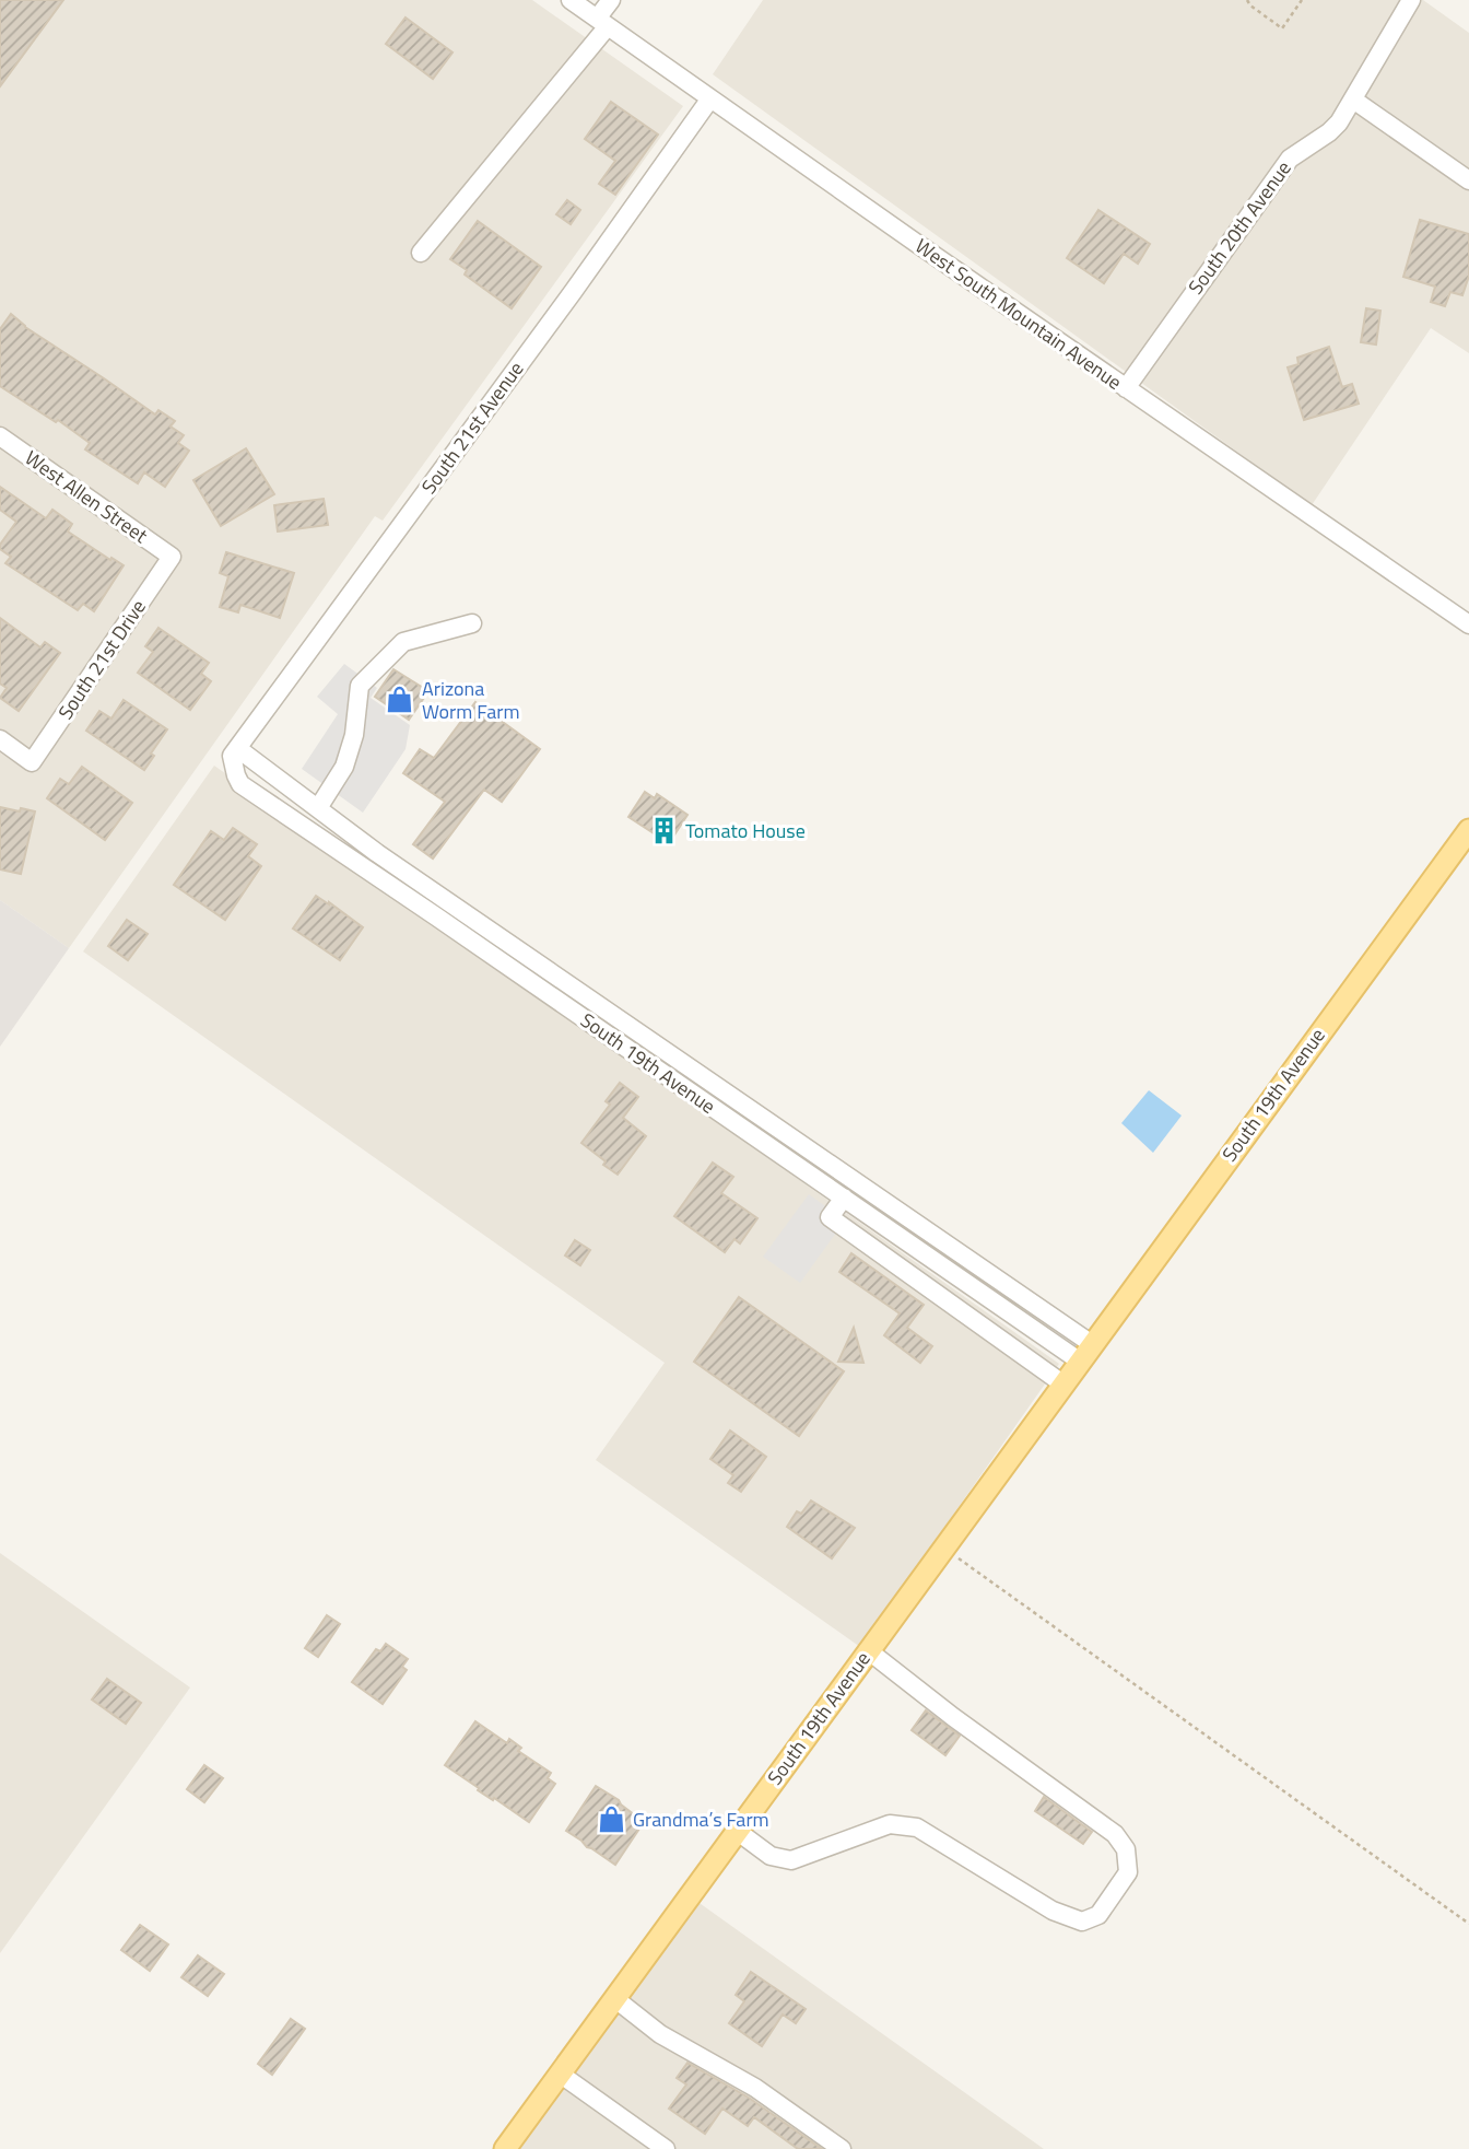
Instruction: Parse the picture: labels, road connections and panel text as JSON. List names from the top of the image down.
{
  "streets": {
    "main road": ["South 19th Avenue"],
    "street": [
      "South 20th Avenue",
      "West South Mountain Avenue",
      "South 21st Avenue",
      "West Allen Street",
      "South 21st Drive"
    ]
  },
  "crossings": [
    ["South 20th Avenue", "West South Mountain Avenue"],
    ["West South Mountain Avenue", "South 21st Avenue"],
    ["South 21st Avenue", "South 19th Avenue"],
    ["West Allen Street", "South 21st Drive"]
  ],
  "places": {
    "shop": ["Arizona Worm Farm", "Grandma’s Farm"],
    "building": ["Tomato House"]
  }
}
